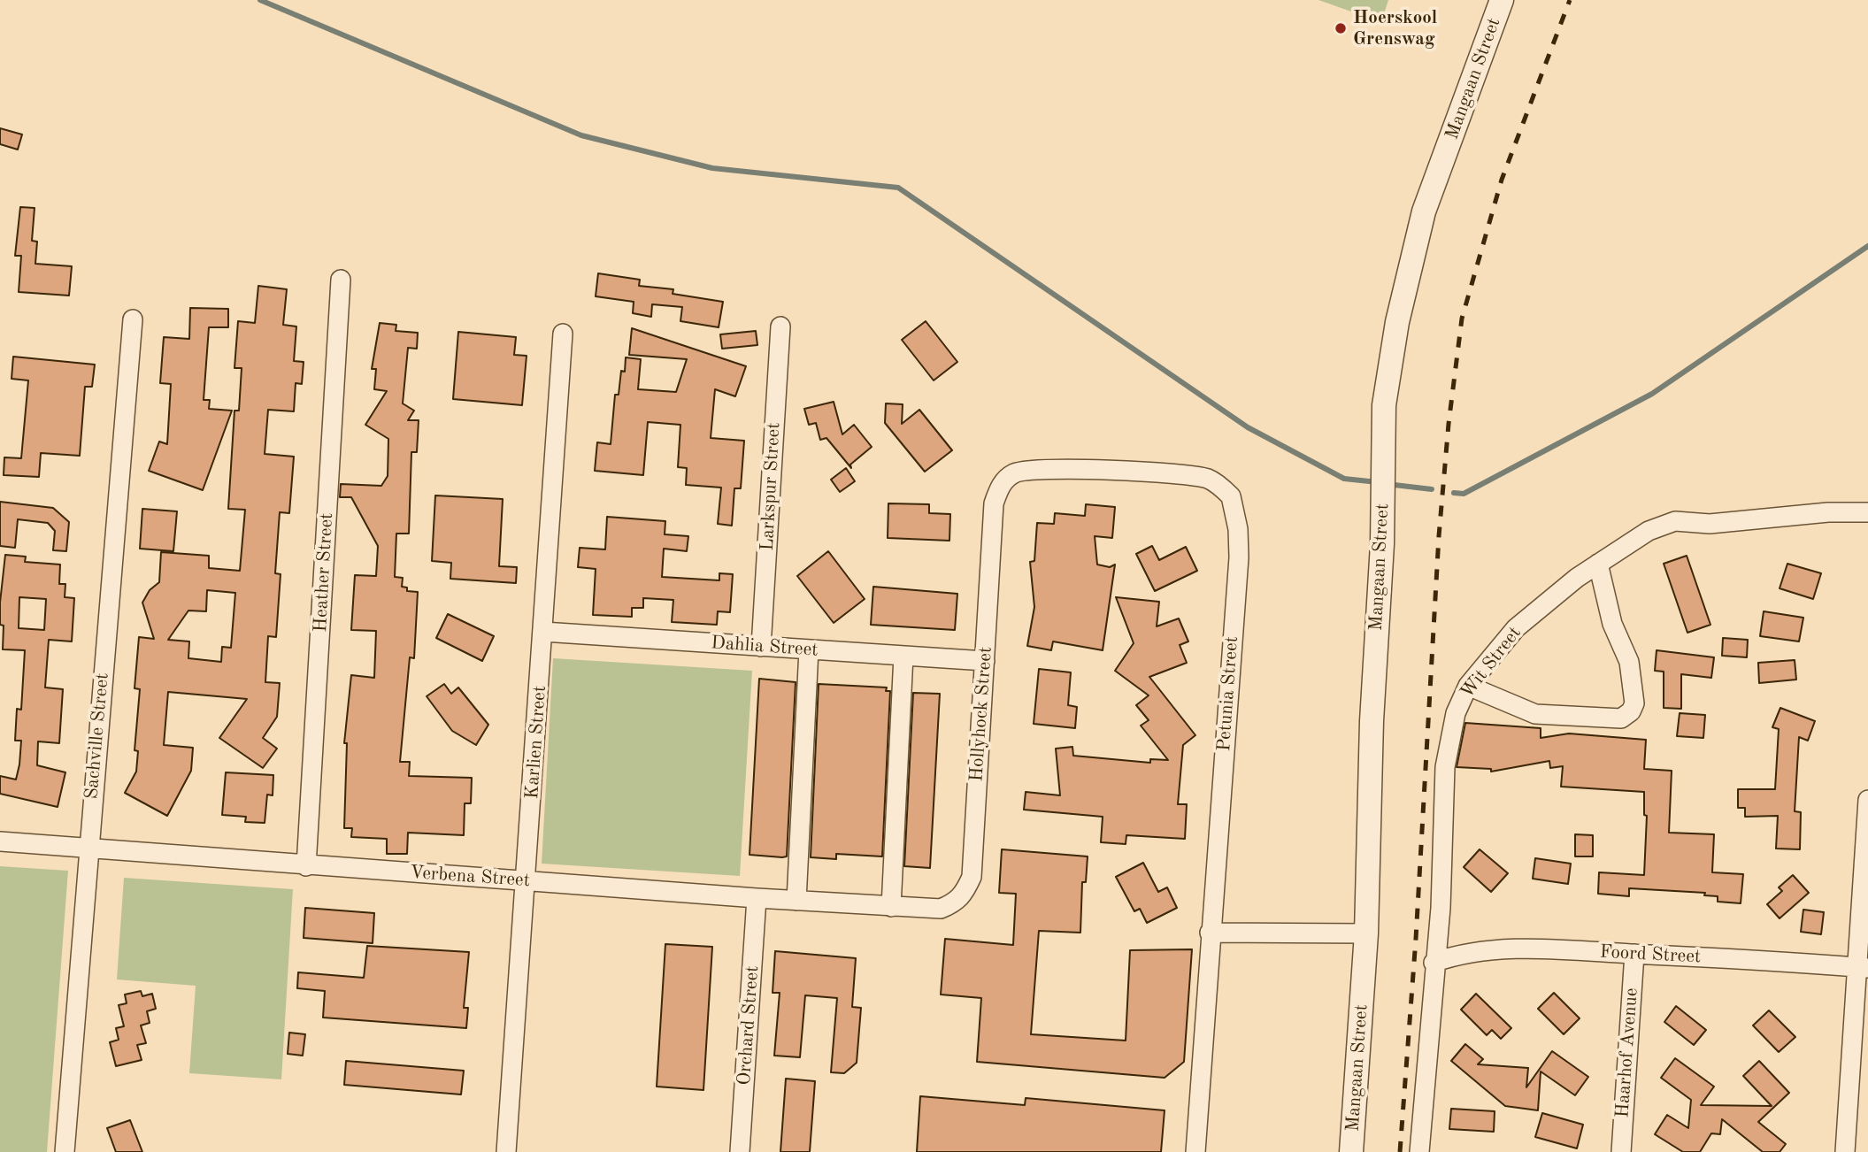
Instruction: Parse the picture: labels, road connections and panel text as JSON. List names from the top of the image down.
{
  "streets": {
    "street": [
      "Mangaan Street",
      "Larkspur Street",
      "Heather Street",
      "Dahlia Street",
      "Wit Street",
      "Petunia Street",
      "Hollyhock Street",
      "Sachville Street",
      "Karlien Street",
      "Verbena Street",
      "Foord Street",
      "Orchard Street",
      "Haarhof Avenue"
    ]
  },
  "crossings": [
    ["Larkspur Street", "Dahlia Street"],
    ["Heather Street", "Verbena Street"],
    ["Dahlia Street", "Hollyhock Street"],
    ["Dahlia Street", "Karlien Street"],
    ["Wit Street", "Foord Street"],
    ["Petunia Street", "Hollyhock Street"],
    ["Hollyhock Street", "Verbena Street"],
    ["Sachville Street", "Verbena Street"],
    ["Karlien Street", "Verbena Street"],
    ["Verbena Street", "Orchard Street"],
    ["Foord Street", "Haarhof Avenue"]
  ],
  "places": ["Hoerskool Grenswag"]
}
